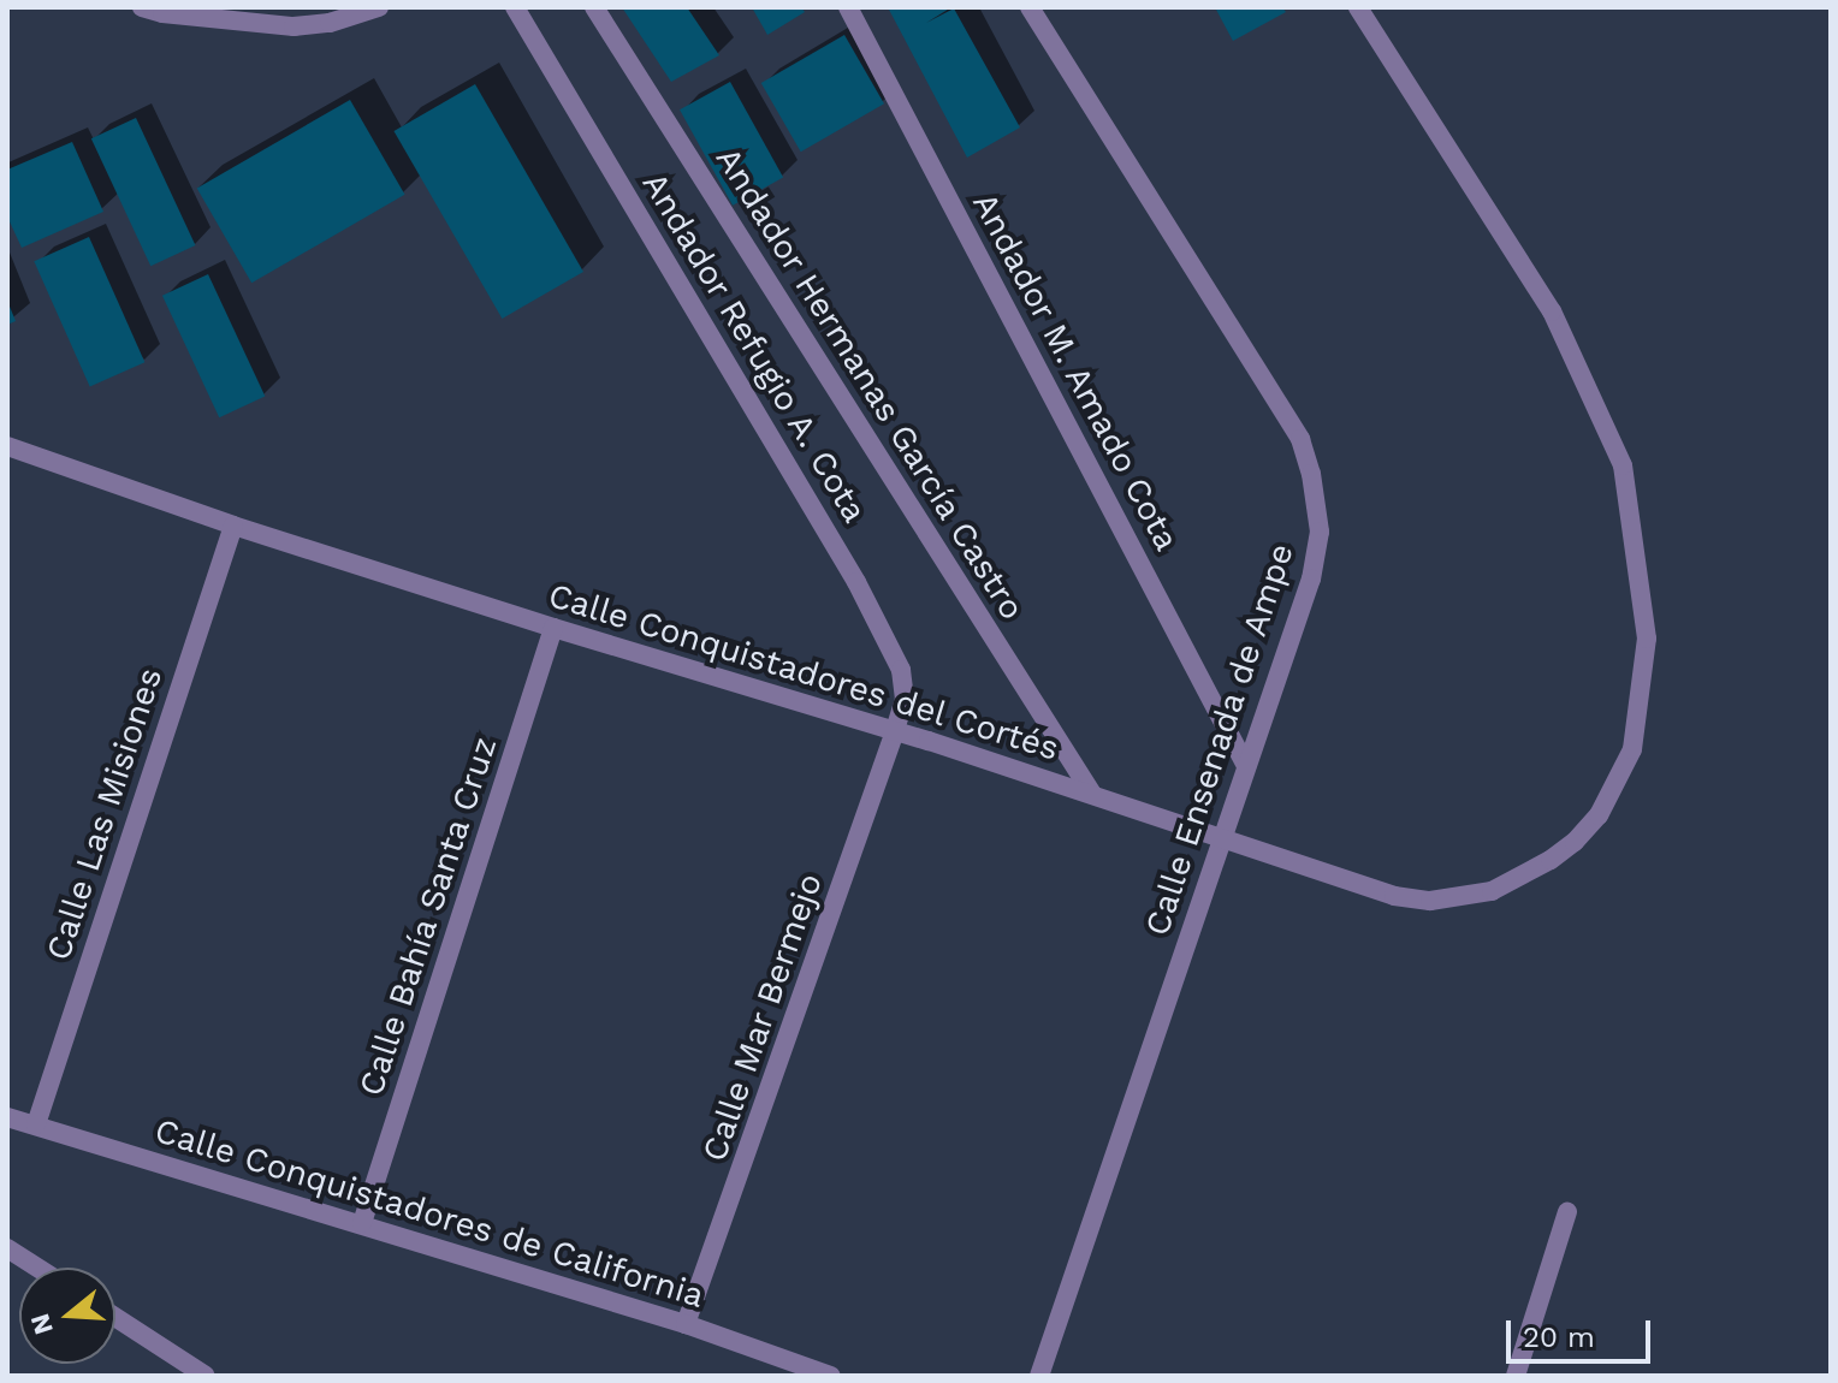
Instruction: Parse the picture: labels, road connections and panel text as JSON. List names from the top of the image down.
{
  "streets": {
    "street": [
      "Andador Refugio A. Cota",
      "Andador M. Amado Cota",
      "Andador Hermanas García Castro",
      "Calle Conquistadores del Cortés",
      "Calle Ensenada de Ampe",
      "Calle Las Misiones",
      "Calle Bahía Santa Cruz",
      "Calle Mar Bermejo",
      "Calle Conquistadores de California"
    ]
  },
  "crossings": [
    ["Andador Refugio A. Cota", "Calle Conquistadores del Cortés"],
    ["Andador Refugio A. Cota", "Calle Mar Bermejo"],
    ["Andador M. Amado Cota", "Calle Ensenada de Ampe"],
    ["Andador Hermanas García Castro", "Calle Conquistadores del Cortés"],
    ["Calle Conquistadores del Cortés", "Calle Ensenada de Ampe"],
    ["Calle Conquistadores del Cortés", "Calle Las Misiones"],
    ["Calle Conquistadores del Cortés", "Calle Bahía Santa Cruz"],
    ["Calle Conquistadores del Cortés", "Calle Mar Bermejo"],
    ["Calle Las Misiones", "Calle Conquistadores de California"],
    ["Calle Bahía Santa Cruz", "Calle Conquistadores de California"],
    ["Calle Mar Bermejo", "Calle Conquistadores de California"]
  ],
  "scale_bar": "20 m",
  "north": "left"
}
